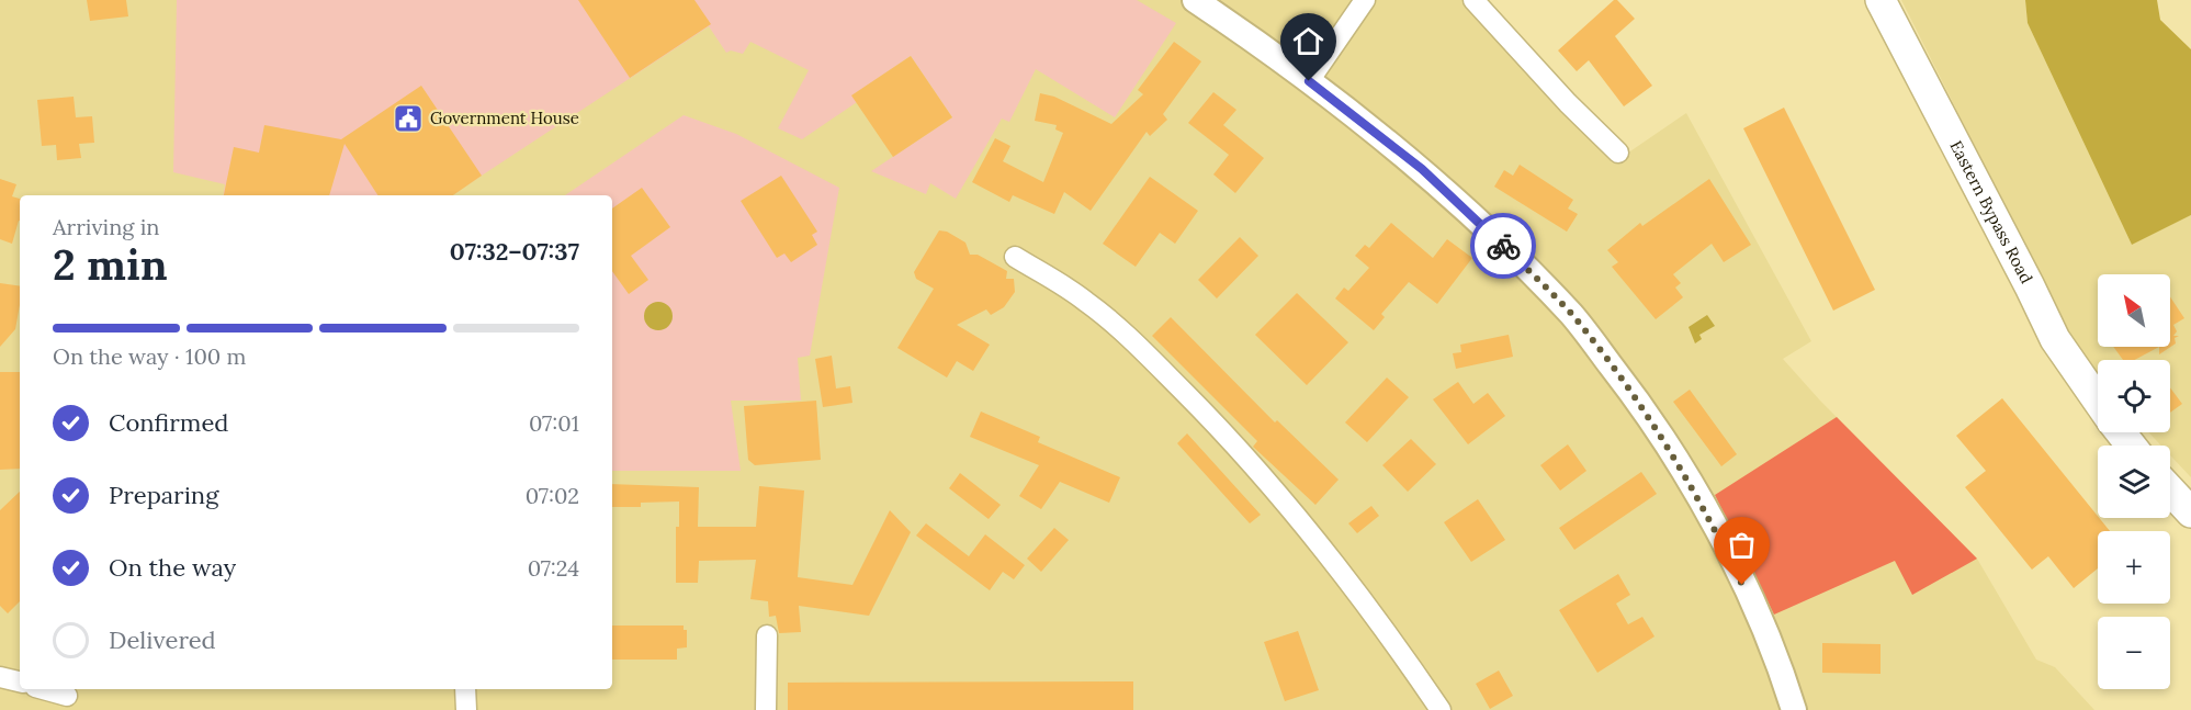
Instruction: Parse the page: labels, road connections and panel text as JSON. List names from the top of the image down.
{
  "streets": {
    "main road": ["Eastern Bypass Road"]
  },
  "places": {
    "public building": ["Government House"]
  },
  "north": "top left",
  "page": {
    "heading": ["2 min", "Arriving in", "07:32–07:37"],
    "map_buttons": ["+", "−"],
    "bar": "On the way · 100 m",
    "list": [
      ["Confirmed", "07:01"],
      ["Preparing", "07:02"],
      ["On the way", "07:24"],
      "Delivered"
    ]
  }
}
